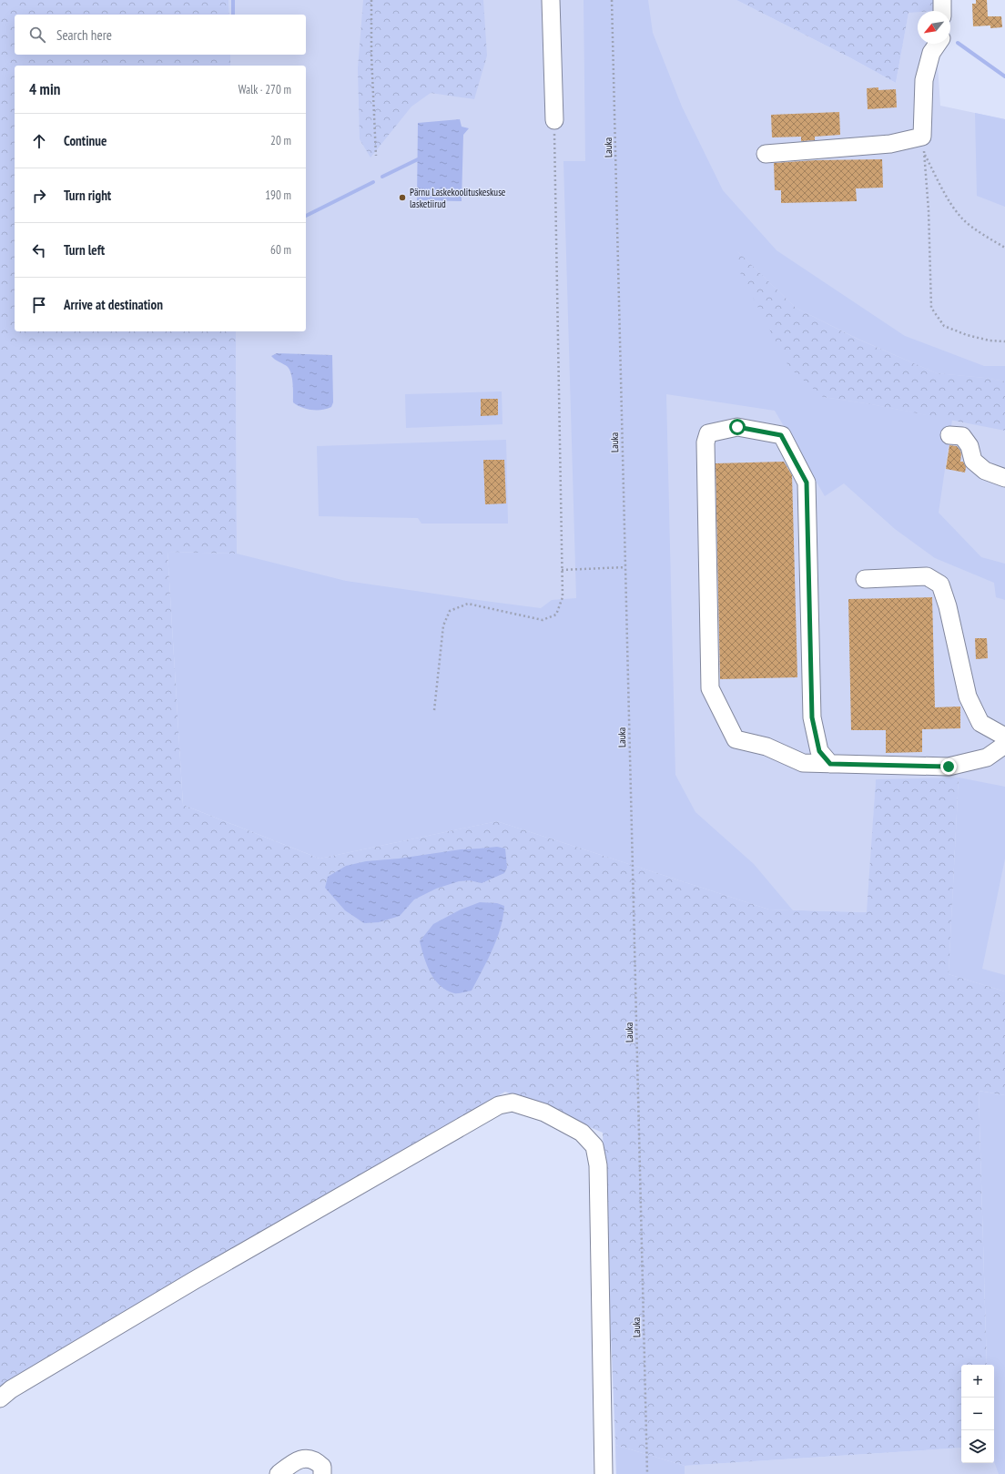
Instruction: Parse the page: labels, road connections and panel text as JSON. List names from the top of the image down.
{
  "streets": {
    "path": ["Lauka"]
  },
  "places": ["Pärnu Laskekoolituskeskuse lasketiirud"],
  "north": "bottom left",
  "page": {
    "search": "Search here",
    "heading": ["4 min", "Walk · 270 m"],
    "list": [
      ["Continue", "20 m"],
      ["Turn right", "190 m"],
      ["Turn left", "60 m"],
      "Arrive at destination"
    ],
    "map_buttons": ["+", "−"]
  }
}
